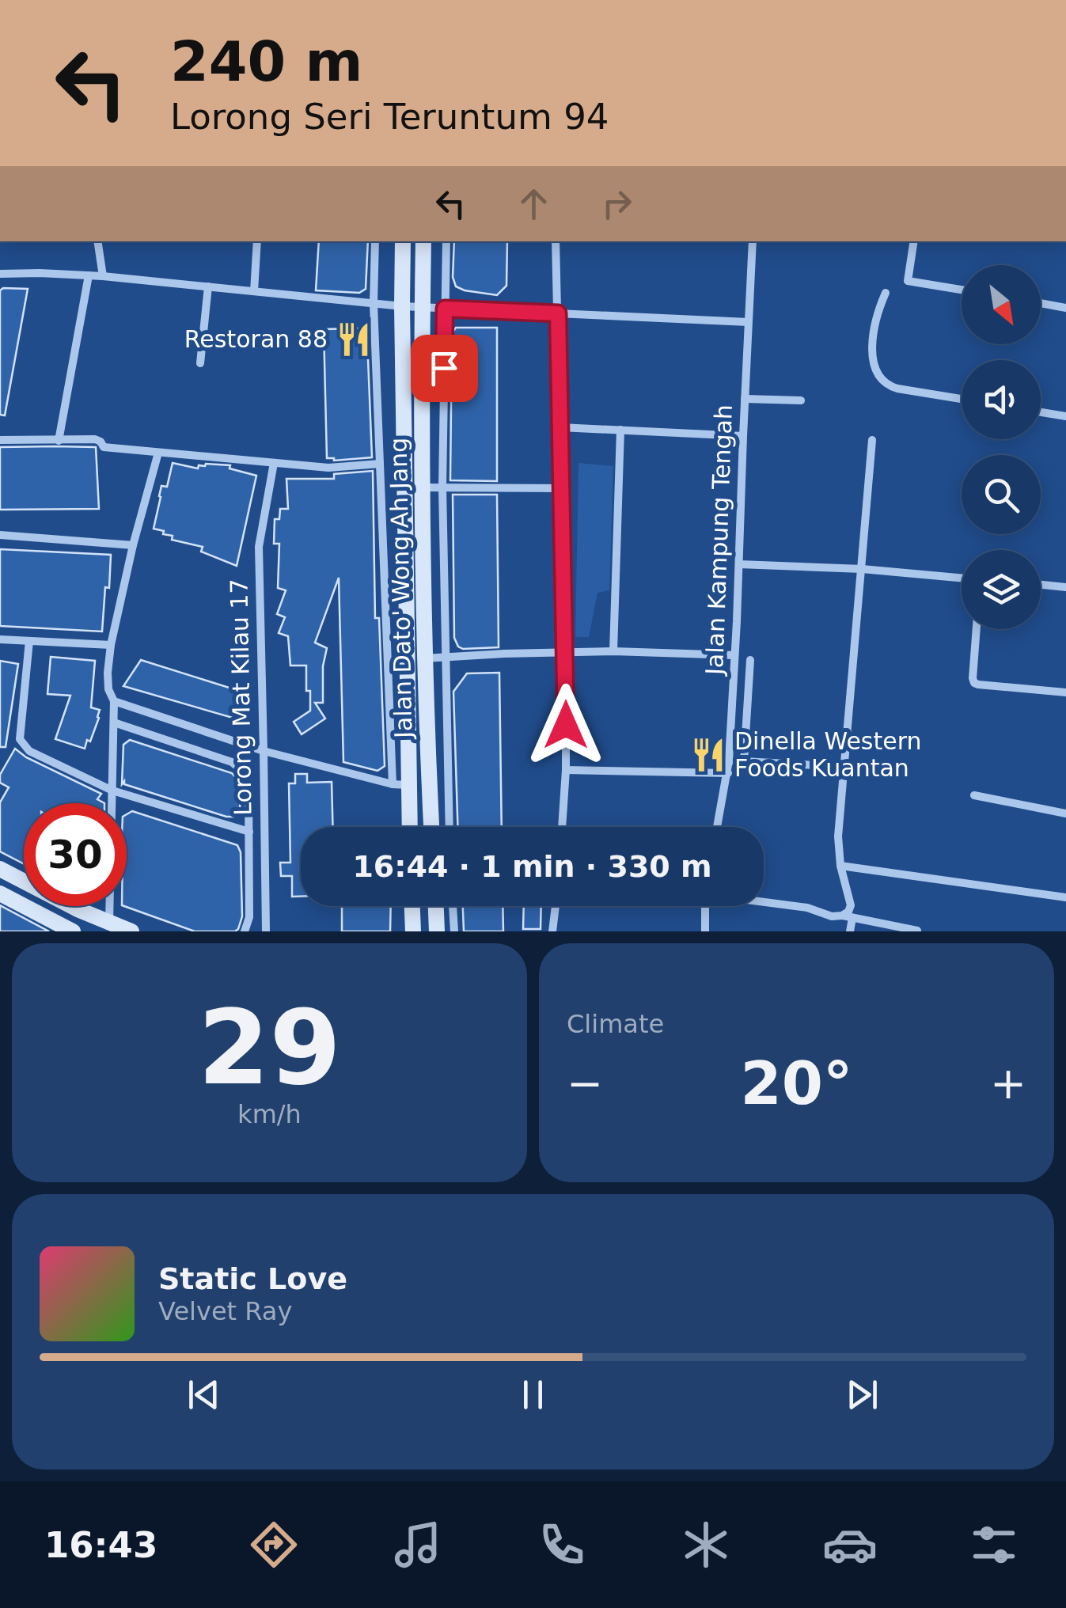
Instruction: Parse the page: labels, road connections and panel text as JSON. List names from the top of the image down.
{
  "streets": {
    "main road": ["Jalan Dato' Wong Ah Jang"],
    "street": ["Jalan Kampung Tengah", "Lorong Mat Kilau 17"]
  },
  "places": {
    "restaurant": ["Restoran 88", "Dinella Western Foods Kuantan"]
  },
  "north": "bottom right",
  "page": {
    "turn": ["240 m", "Lorong Seri Teruntum 94"],
    "limit": "30",
    "trip": "16:44 · 1 min · 330 m",
    "tile": [
      ["29", "km/h"],
      "Climate"
    ],
    "heat": ["−", "20°", "+"],
    "song": ["Static Love", "Velvet Ray"],
    "tabs": "16:43"
  }
}
